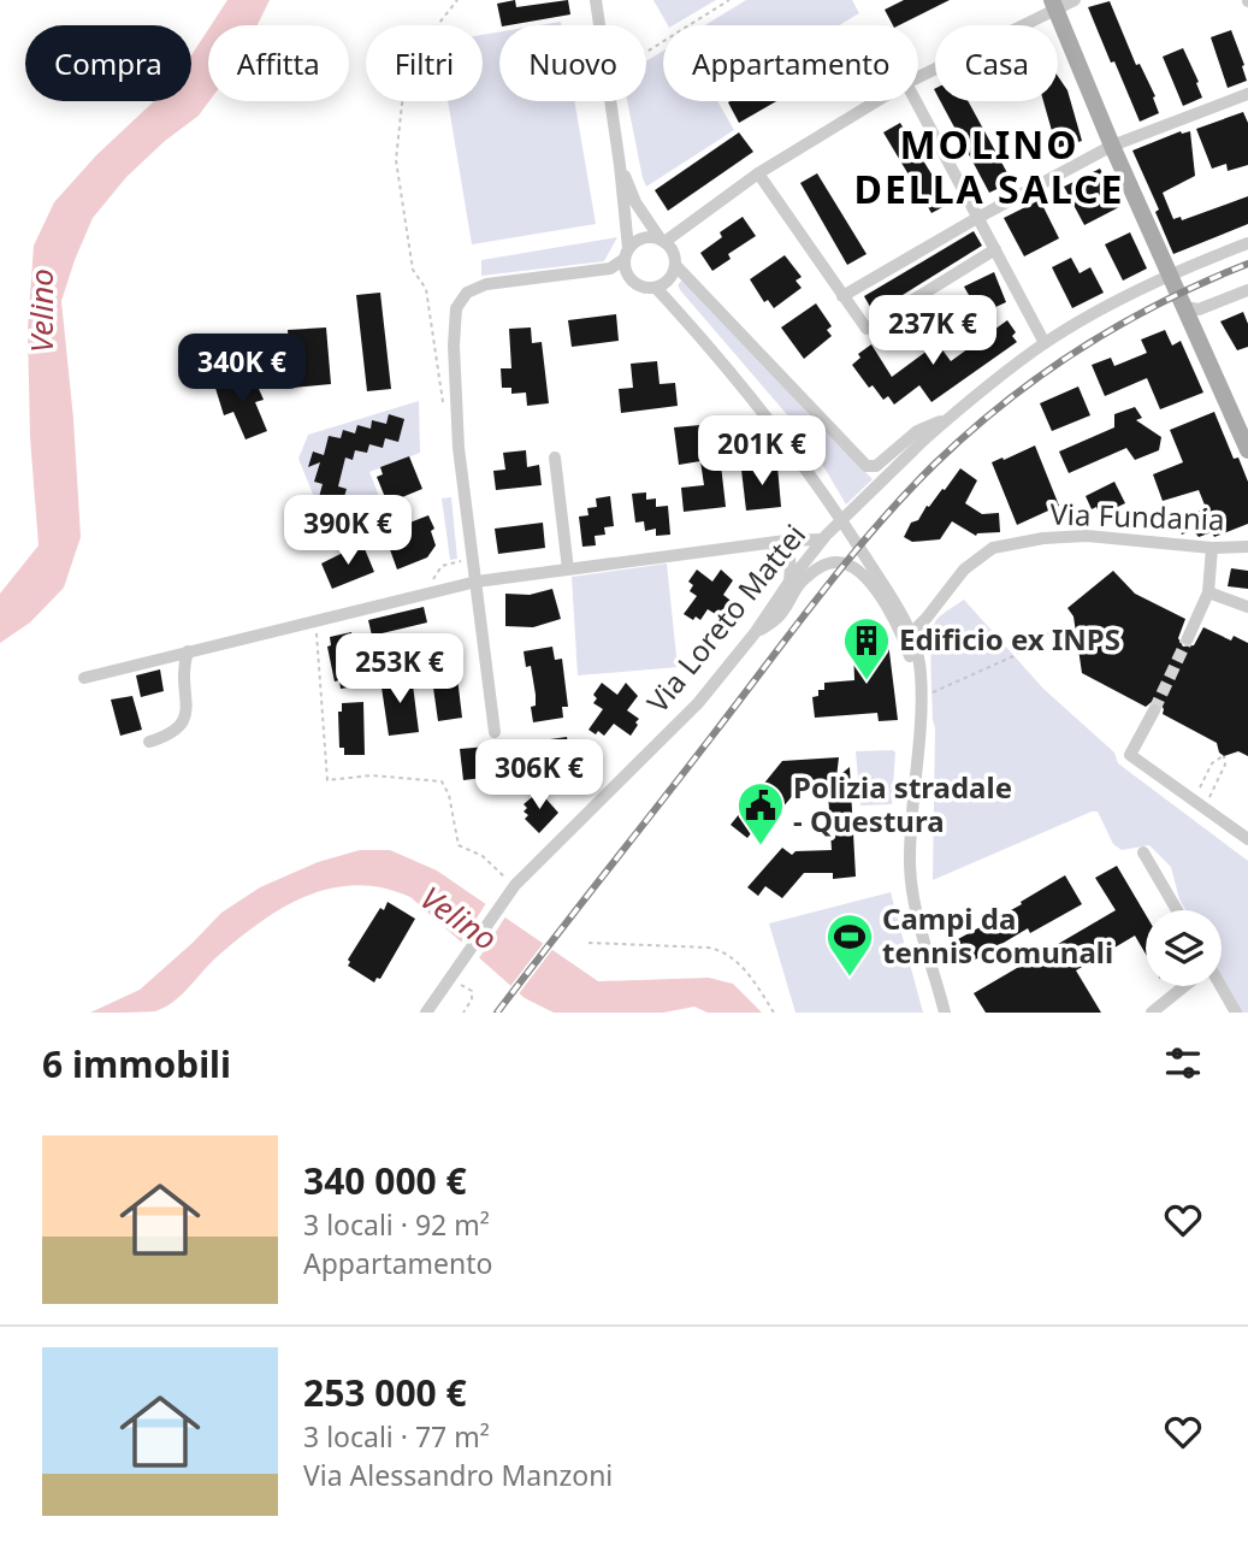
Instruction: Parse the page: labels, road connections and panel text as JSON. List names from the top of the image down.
{
  "streets": {
    "street": ["Via Fundania", "Via Loreto Mattei"]
  },
  "districts": ["MOLINO DELLA SALCE"],
  "water": ["Velino"],
  "places": {
    "building": ["Edificio ex INPS"],
    "public building": ["Polizia stradale - Questura"],
    "sports": ["Campi da tennis comunali"]
  },
  "page": {
    "chip": [
      "Compra",
      "Affitta",
      "Filtri",
      "Nuovo",
      "Appartamento",
      "Casa"
    ],
    "price": [
      "237K €",
      "340K €",
      "201K €",
      "390K €",
      "253K €",
      "306K €"
    ],
    "heading": "6 immobili",
    "list": [
      {
        "name": "340 000 €",
        "note": "3 locali · 92 m² · Appartamento"
      },
      {
        "name": "253 000 €",
        "note": "3 locali · 77 m² · Via Alessandro Manzoni"
      }
    ]
  }
}
